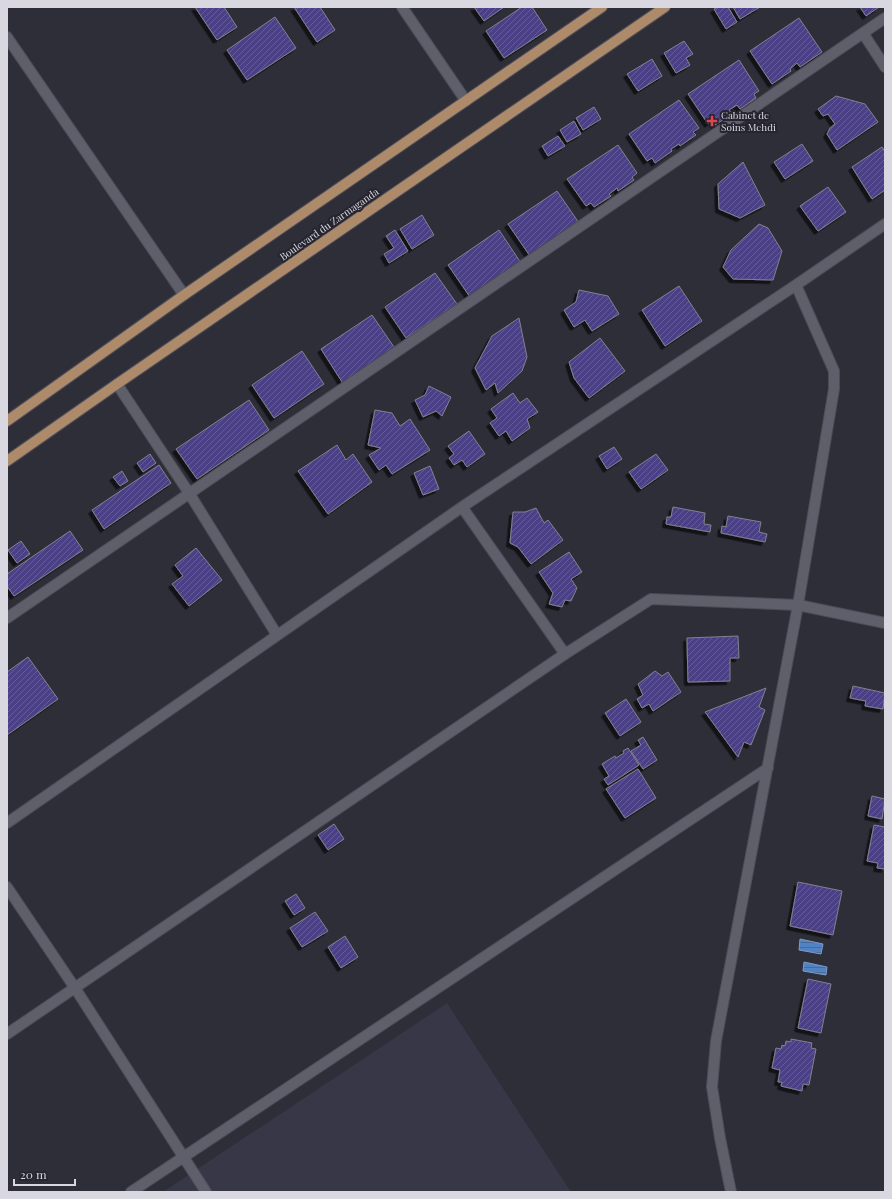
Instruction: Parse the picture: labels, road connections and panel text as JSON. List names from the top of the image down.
{
  "streets": {
    "main road": ["Boulevard du Zarmaganda"]
  },
  "places": {
    "health": ["Cabinet de Soins Mehdi"]
  },
  "scale_bar": "20 m"
}
